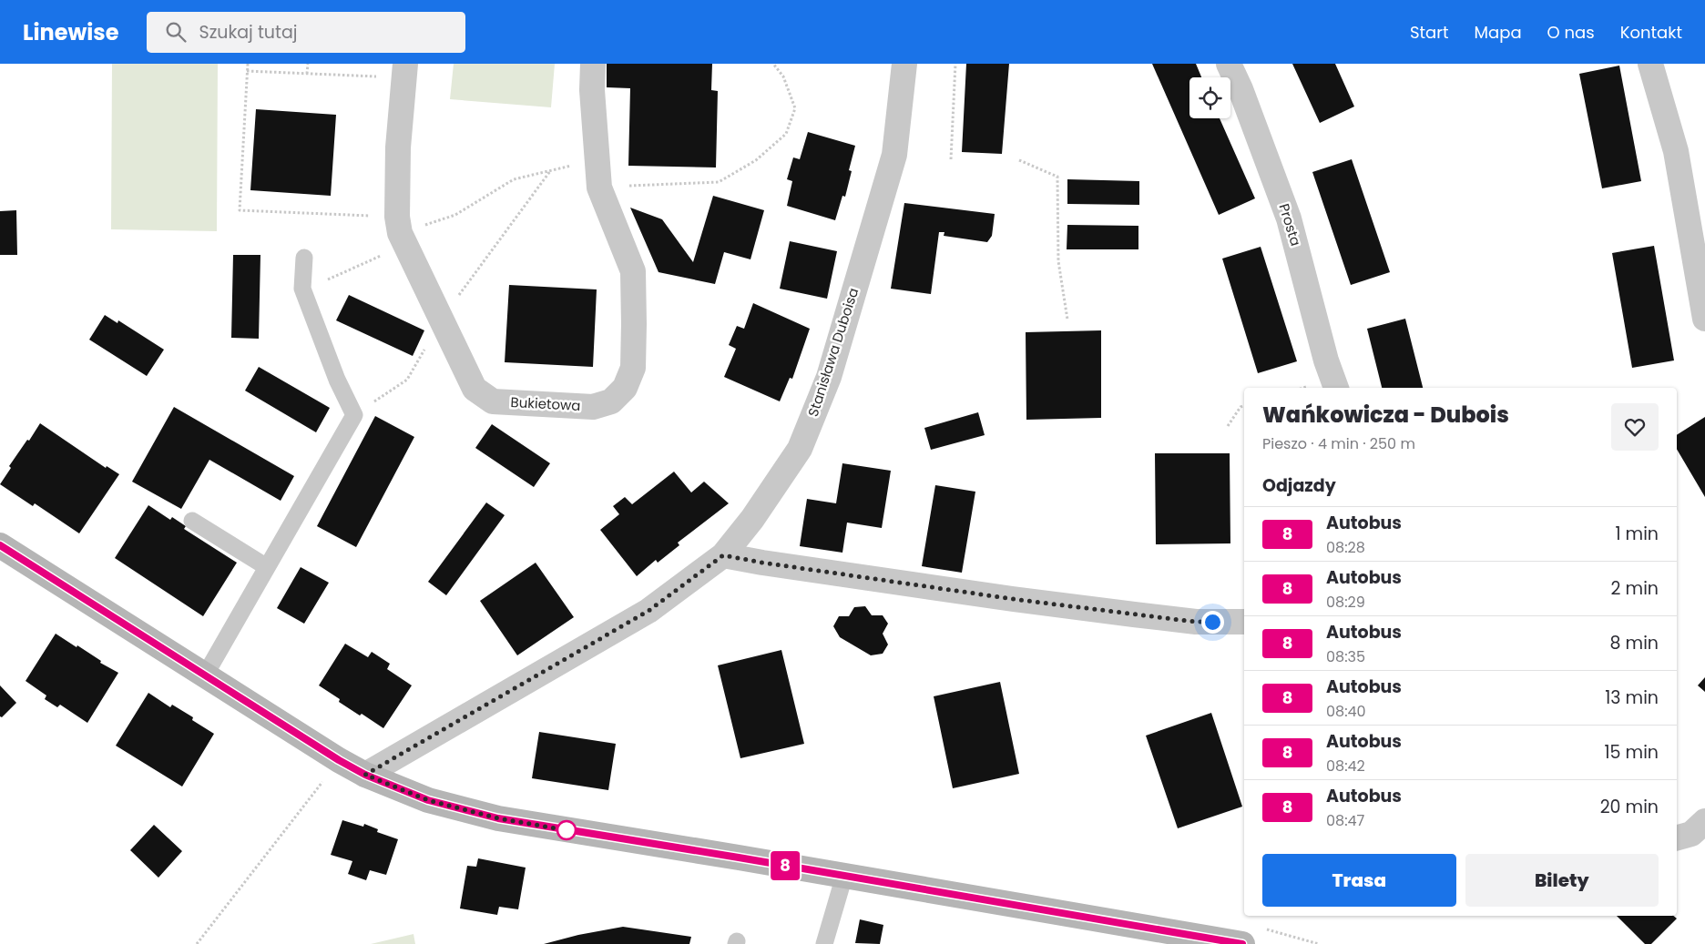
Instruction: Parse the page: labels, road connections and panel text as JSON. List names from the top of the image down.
{
  "streets": {
    "street": ["Prosta", "Stanisława Duboisa", "Bukietowa"]
  },
  "lines": ["bus line 8"],
  "page": {
    "header": "Linewise",
    "search": "Szukaj tutaj",
    "nav": [
      "Start",
      "Mapa",
      "O nas",
      "Kontakt"
    ],
    "on_map": "8",
    "heading": [
      ["Wańkowicza - Dubois", "Pieszo · 4 min · 250 m"],
      "Odjazdy"
    ],
    "list": [
      {
        "mark": "8",
        "name": "Autobus",
        "note": "08:28",
        "value": "1 min"
      },
      {
        "mark": "8",
        "name": "Autobus",
        "note": "08:29",
        "value": "2 min"
      },
      {
        "mark": "8",
        "name": "Autobus",
        "note": "08:35",
        "value": "8 min"
      },
      {
        "mark": "8",
        "name": "Autobus",
        "note": "08:40",
        "value": "13 min"
      },
      {
        "mark": "8",
        "name": "Autobus",
        "note": "08:42",
        "value": "15 min"
      },
      {
        "mark": "8",
        "name": "Autobus",
        "note": "08:47",
        "value": "20 min"
      }
    ],
    "buttons": ["Trasa", "Bilety"]
  }
}
